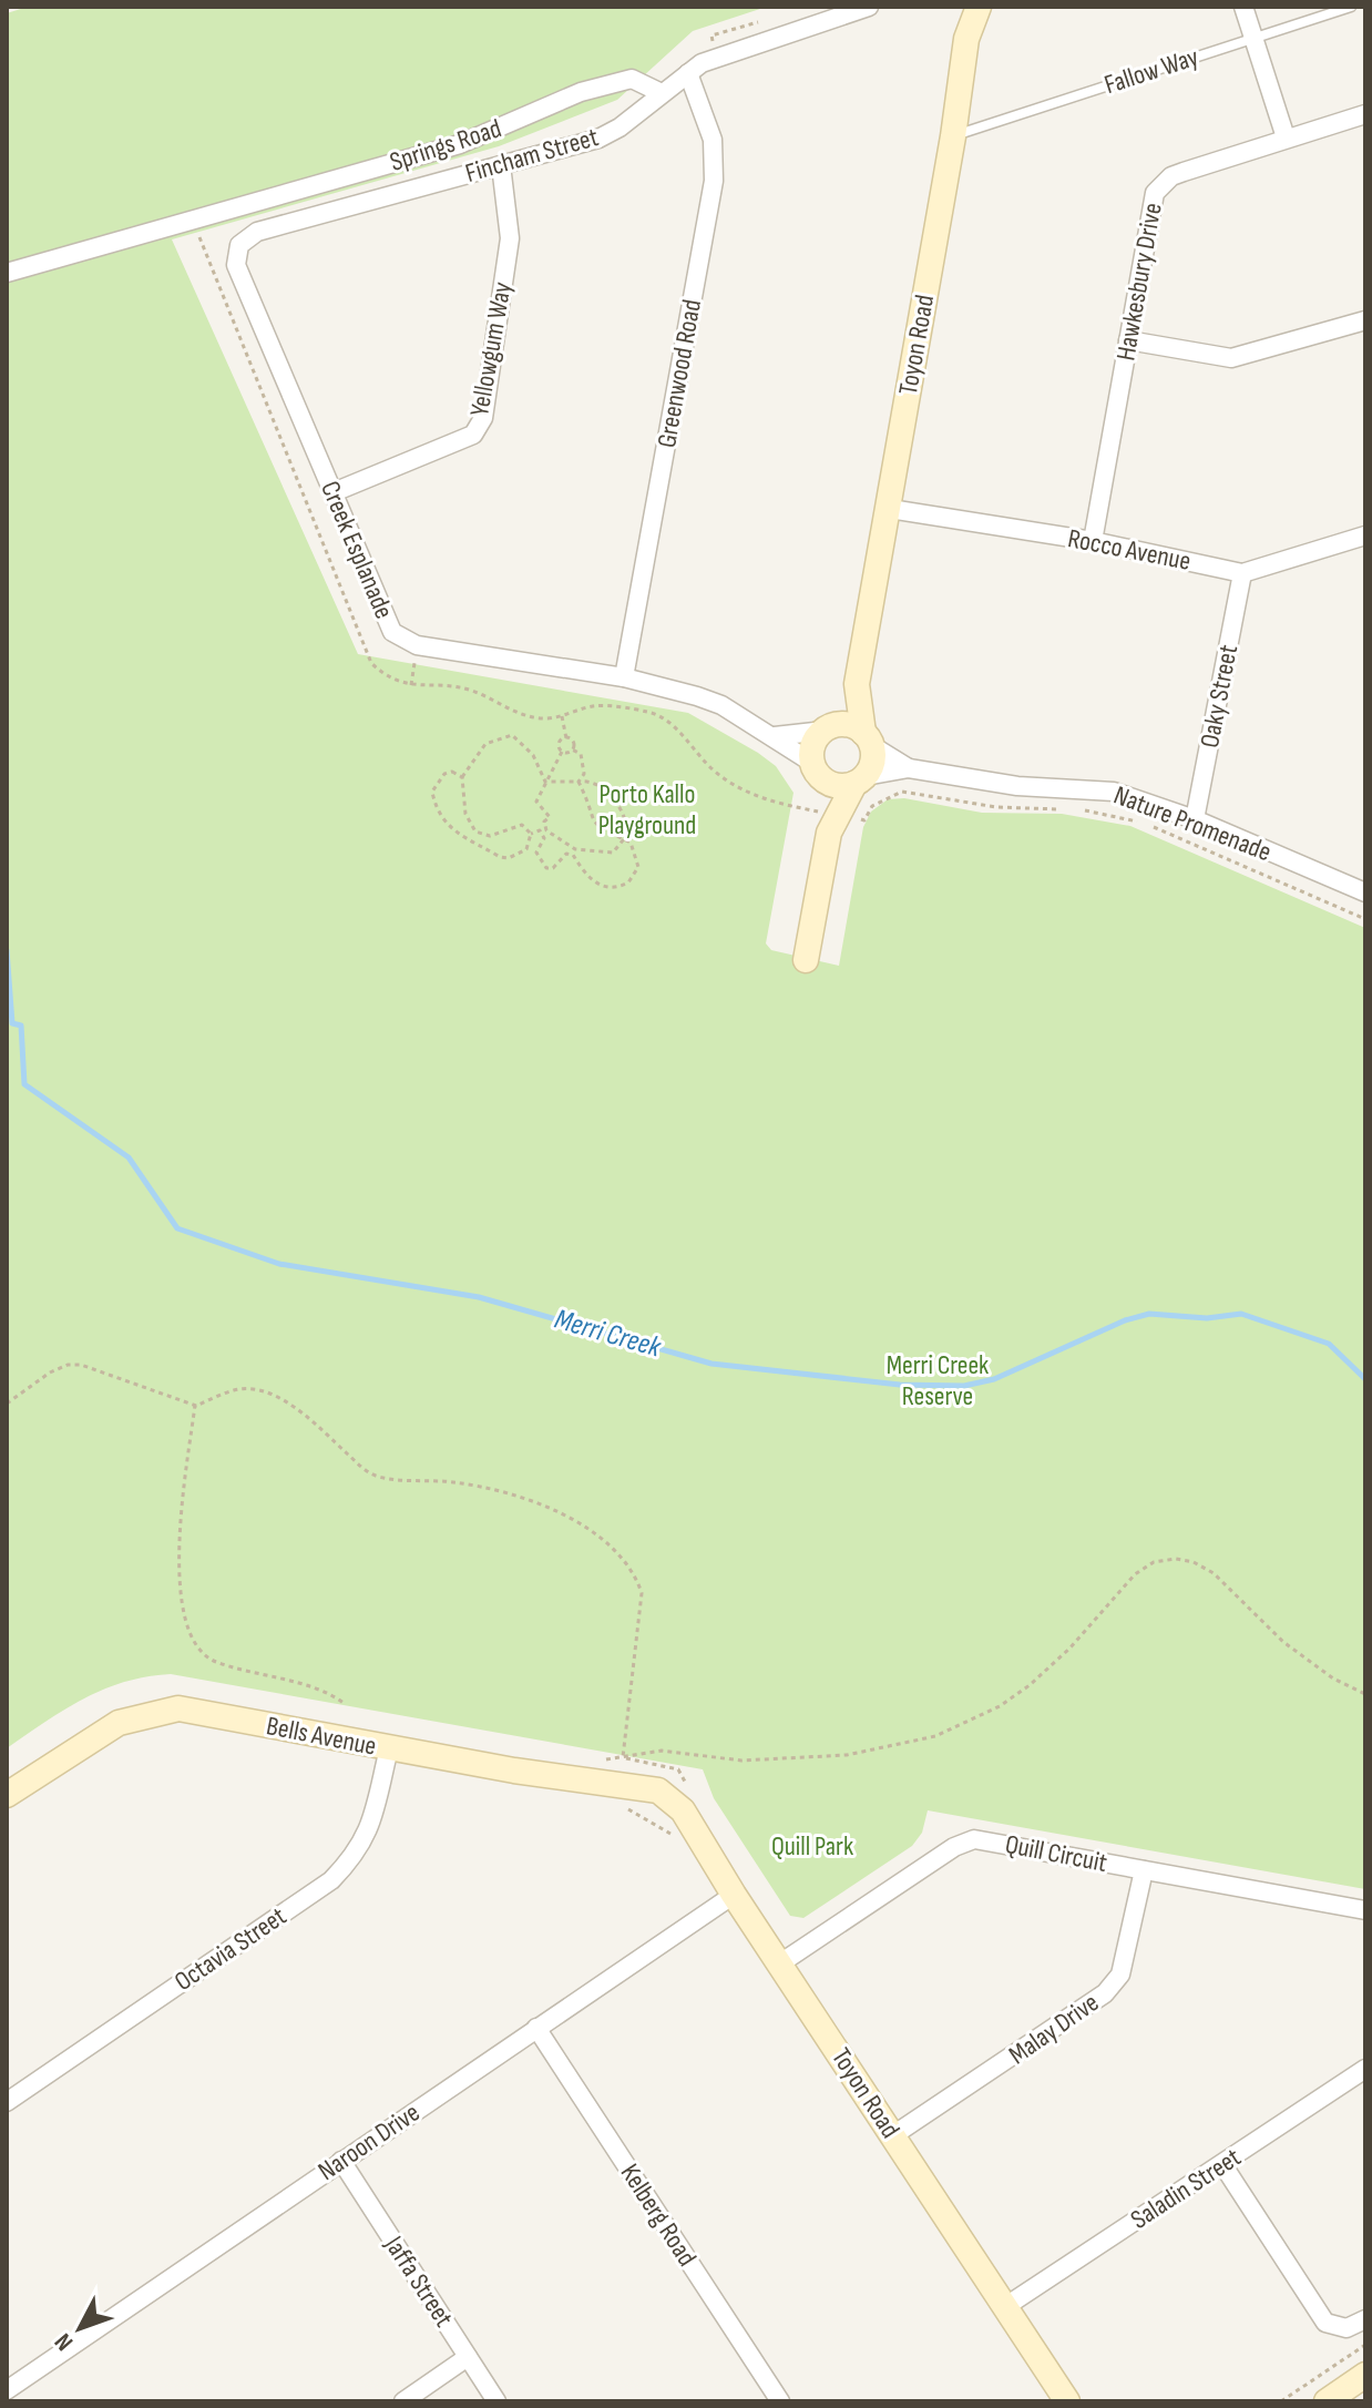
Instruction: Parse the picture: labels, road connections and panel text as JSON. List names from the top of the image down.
{
  "streets": {
    "street": [
      "Springs Road",
      "Fincham Street",
      "Hawkesbury Drive",
      "Toyon Road",
      "Yellowgum Way",
      "Greenwood Road",
      "Creek Esplanade",
      "Rocco Avenue",
      "Oaky Street",
      "Nature Promenade",
      "Bells Avenue",
      "Quill Circuit",
      "Octavia Street",
      "Malay Drive",
      "Naroon Drive",
      "Saladin Street",
      "Kelberg Road",
      "Jaffa Street"
    ],
    "lane": ["Fallow Way"]
  },
  "crossings": [
    ["Fallow Way", "Toyon Road"],
    ["Springs Road", "Fincham Street"],
    ["Fincham Street", "Yellowgum Way"],
    ["Fincham Street", "Creek Esplanade"],
    ["Hawkesbury Drive", "Rocco Avenue"],
    ["Toyon Road", "Creek Esplanade"],
    ["Toyon Road", "Rocco Avenue"],
    ["Toyon Road", "Nature Promenade"],
    ["Toyon Road", "Bells Avenue"],
    ["Toyon Road", "Quill Circuit"],
    ["Toyon Road", "Malay Drive"],
    ["Toyon Road", "Naroon Drive"],
    ["Toyon Road", "Saladin Street"],
    ["Yellowgum Way", "Creek Esplanade"],
    ["Greenwood Road", "Creek Esplanade"],
    ["Creek Esplanade", "Nature Promenade"],
    ["Rocco Avenue", "Oaky Street"],
    ["Oaky Street", "Nature Promenade"],
    ["Bells Avenue", "Octavia Street"],
    ["Quill Circuit", "Malay Drive"],
    ["Naroon Drive", "Kelberg Road"],
    ["Naroon Drive", "Jaffa Street"]
  ],
  "water": ["Merri Creek"],
  "parks": ["Porto Kallo Playground", "Merri Creek Reserve", "Quill Park"],
  "north": "bottom left"
}
